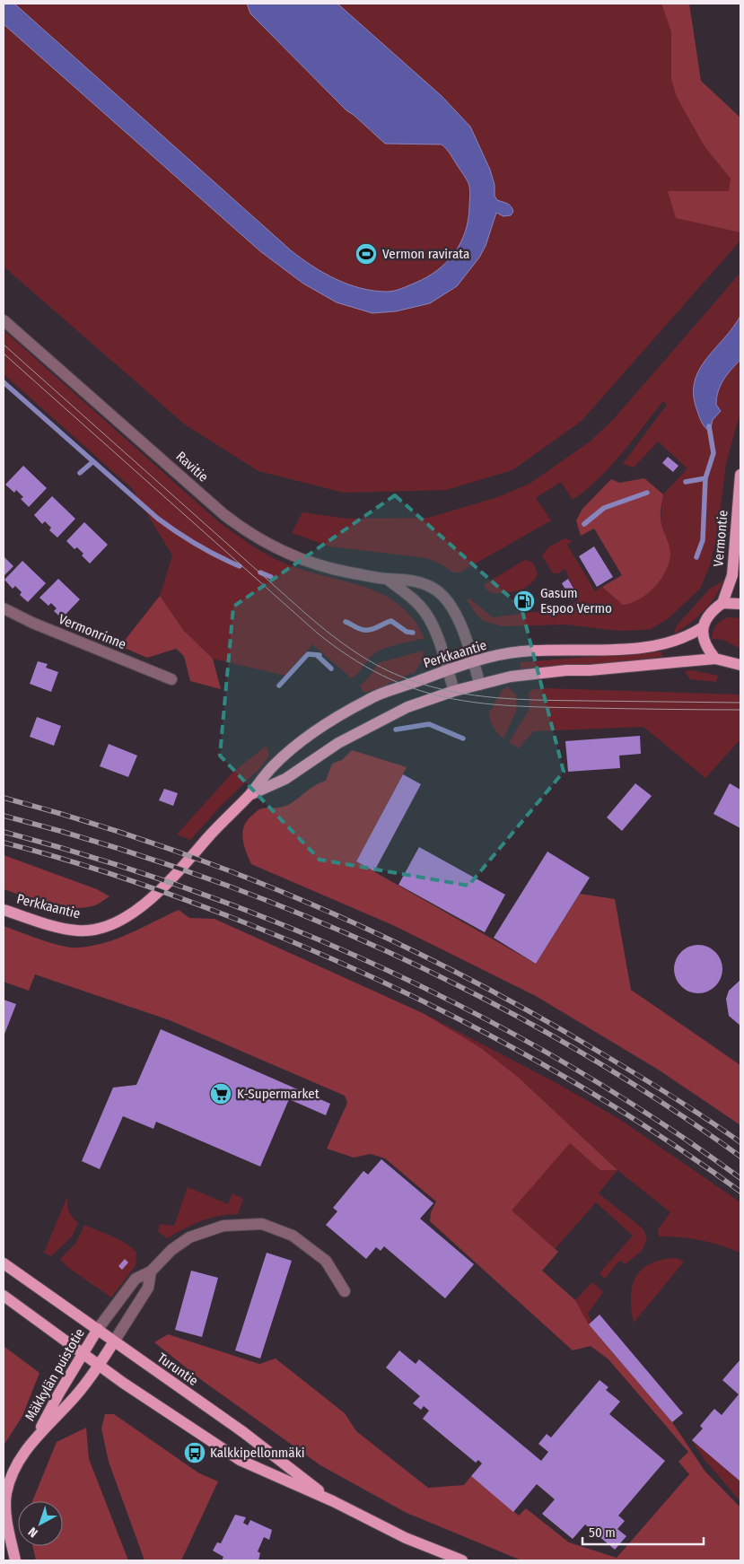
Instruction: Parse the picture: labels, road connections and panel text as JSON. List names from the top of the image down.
{
  "streets": {
    "main road": [
      "Vermontie",
      "Perkkaantie",
      "Turuntie",
      "Mäkkylän puistotie"
    ],
    "street": ["Ravitie", "Vermonrinne"]
  },
  "crossings": [
    ["Ravitie", "Perkkaantie"],
    ["Turuntie", "Mäkkylän puistotie"]
  ],
  "places": {
    "sports": ["Vermon ravirata"],
    "fuel station": ["Gasum Espoo Vermo"],
    "supermarket": ["K-Supermarket"],
    "bus stop": ["Kalkkipellonmäki"]
  },
  "scale_bar": "50 m",
  "north": "bottom left"
}
